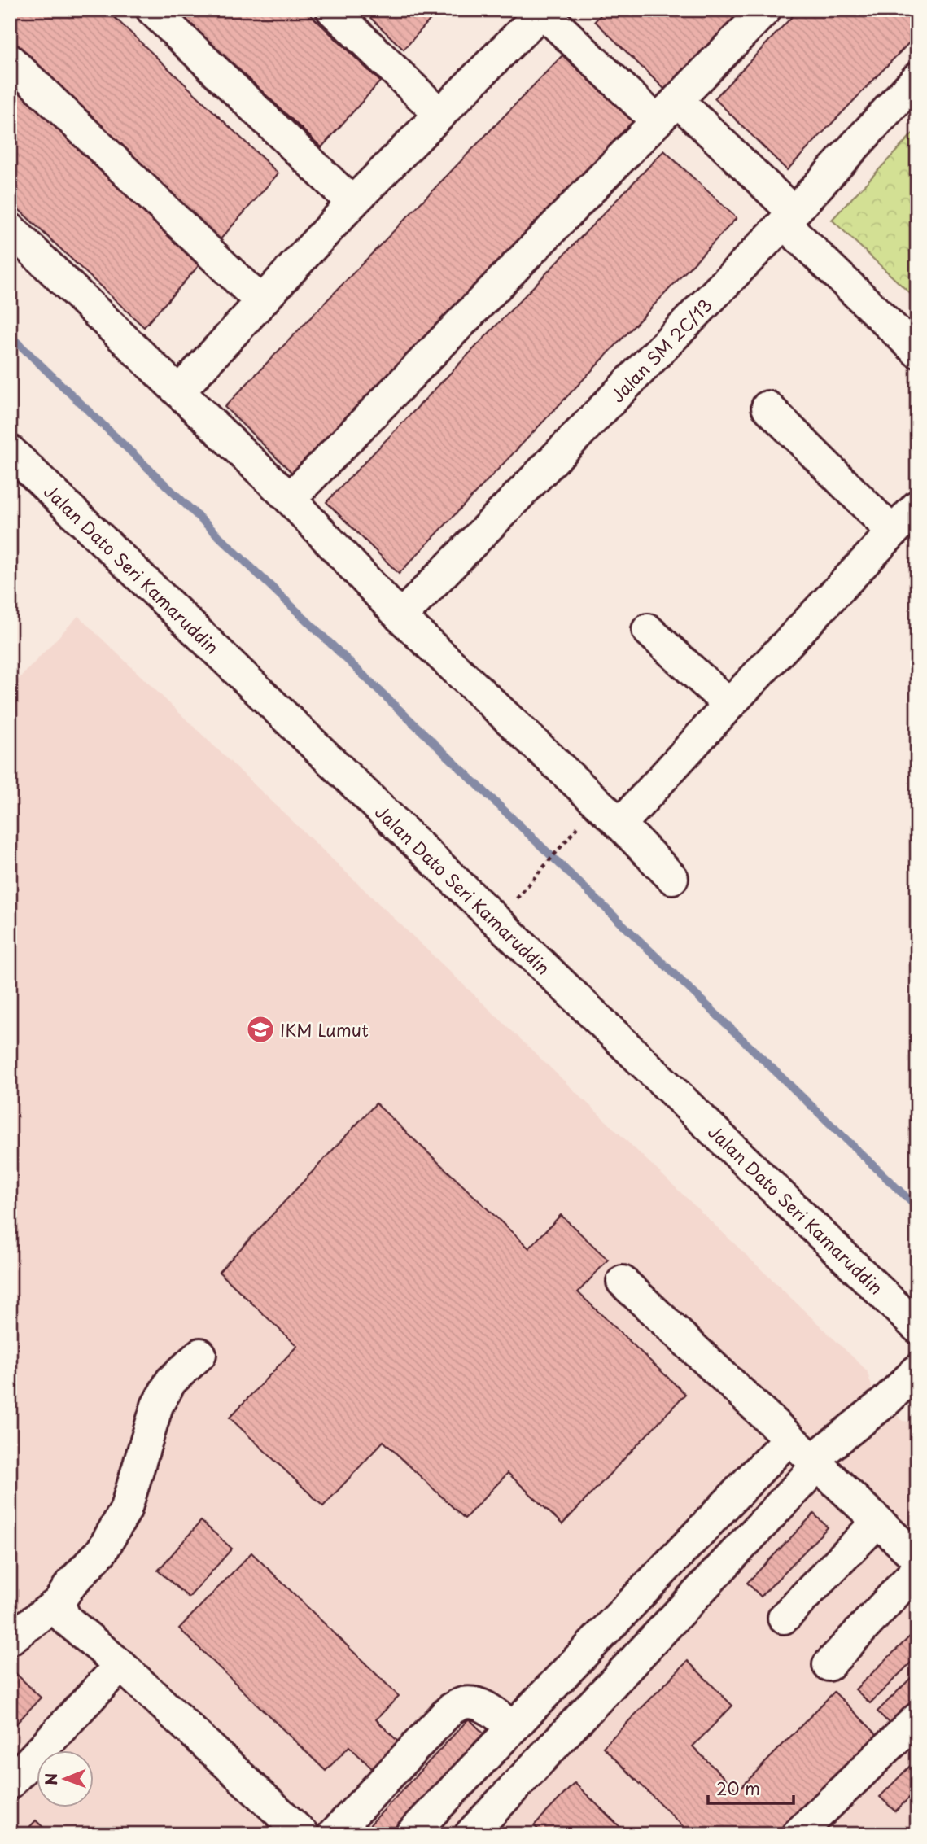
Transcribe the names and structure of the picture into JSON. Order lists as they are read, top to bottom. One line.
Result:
{"streets":{"street":["Jalan SM 2C/13","Jalan Dato Seri Kamaruddin"]},"places":{"school or university":["IKM Lumut"]},"scale_bar":"20 m","north":"left"}
